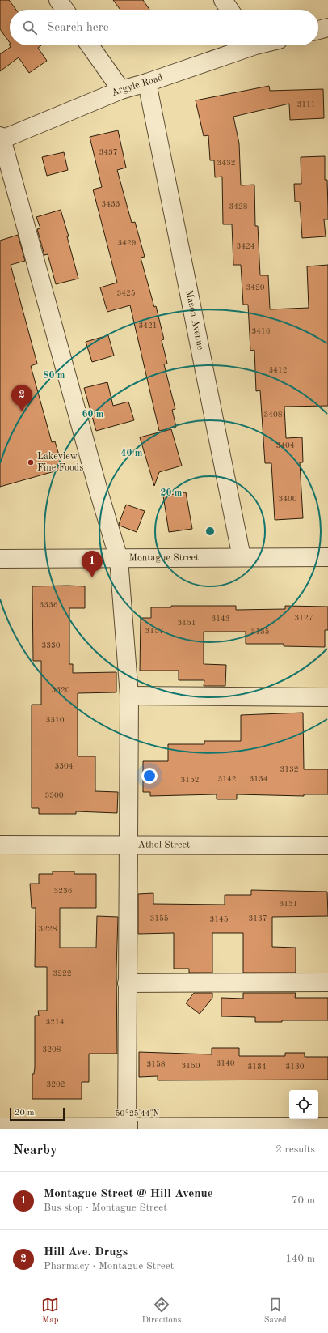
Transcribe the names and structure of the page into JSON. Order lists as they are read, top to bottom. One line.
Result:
{"streets":{"street":["Argyle Road","Mason Avenue","Montague Street","Athol Street"]},"crossings":[["Argyle Road","Mason Avenue"],["Mason Avenue","Montague Street"]],"places":["Lakeview Fine Foods"],"house_numbers":["3111","3437","3432","3433","3428","3429","3424","3420","3425","3421","3416","3412","3408","3404","3400","3336","3127","3143","3151","3157","3135","3330","3320","3310","3304","3132","3142","3134","3152","3300","3236","3131","3155","3137","3145","3228","3222","3214","3208","3140","3158","3150","3134","3130","3202"],"scale_bar":"20 m","page":{"search":"Search here","pins":["2","1"],"scale":"20 m","heading":["Nearby","2 results"],"list":[{"mark":"1","name":"Montague Street @ Hill Avenue","note":"Bus stop · Montague Street","value":"70 m"},{"mark":"2","name":"Hill Ave. Drugs","note":"Pharmacy · Montague Street","value":"140 m"}],"nav":["Map","Directions","Saved"]},"coordinates":["50°25'44\"N"],"rings":["80 m","60 m","40 m","20 m"]}
